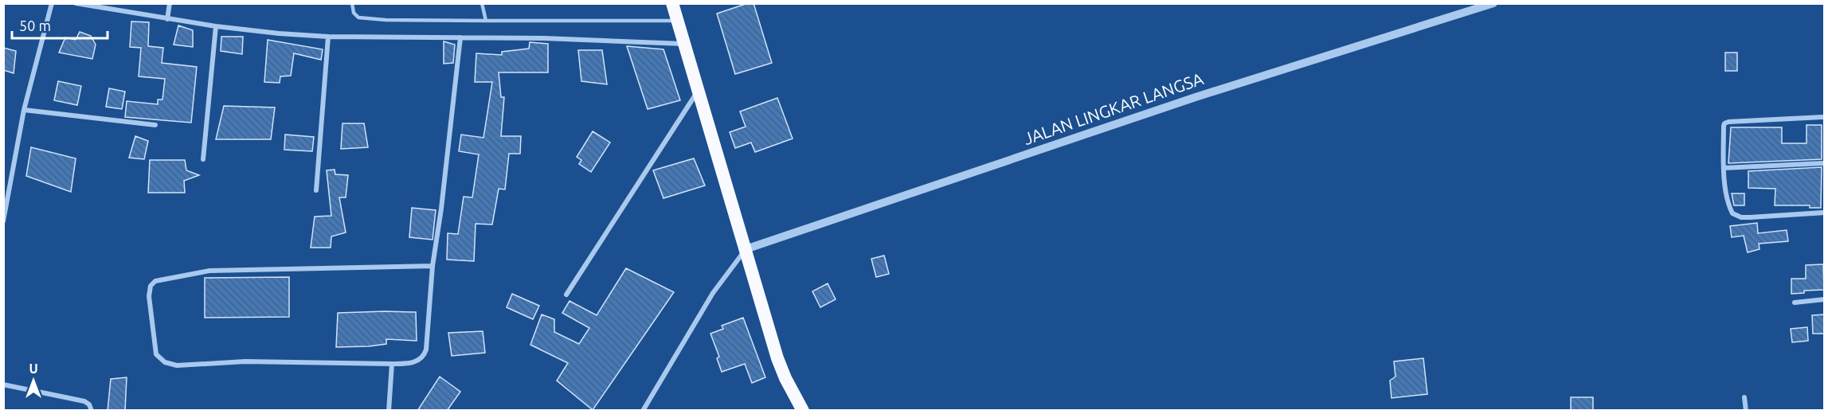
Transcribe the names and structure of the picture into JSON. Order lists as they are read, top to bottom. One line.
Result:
{"streets":{"street":["JALAN LINGKAR LANGSA"]},"scale_bar":"50 m","north":"top"}
